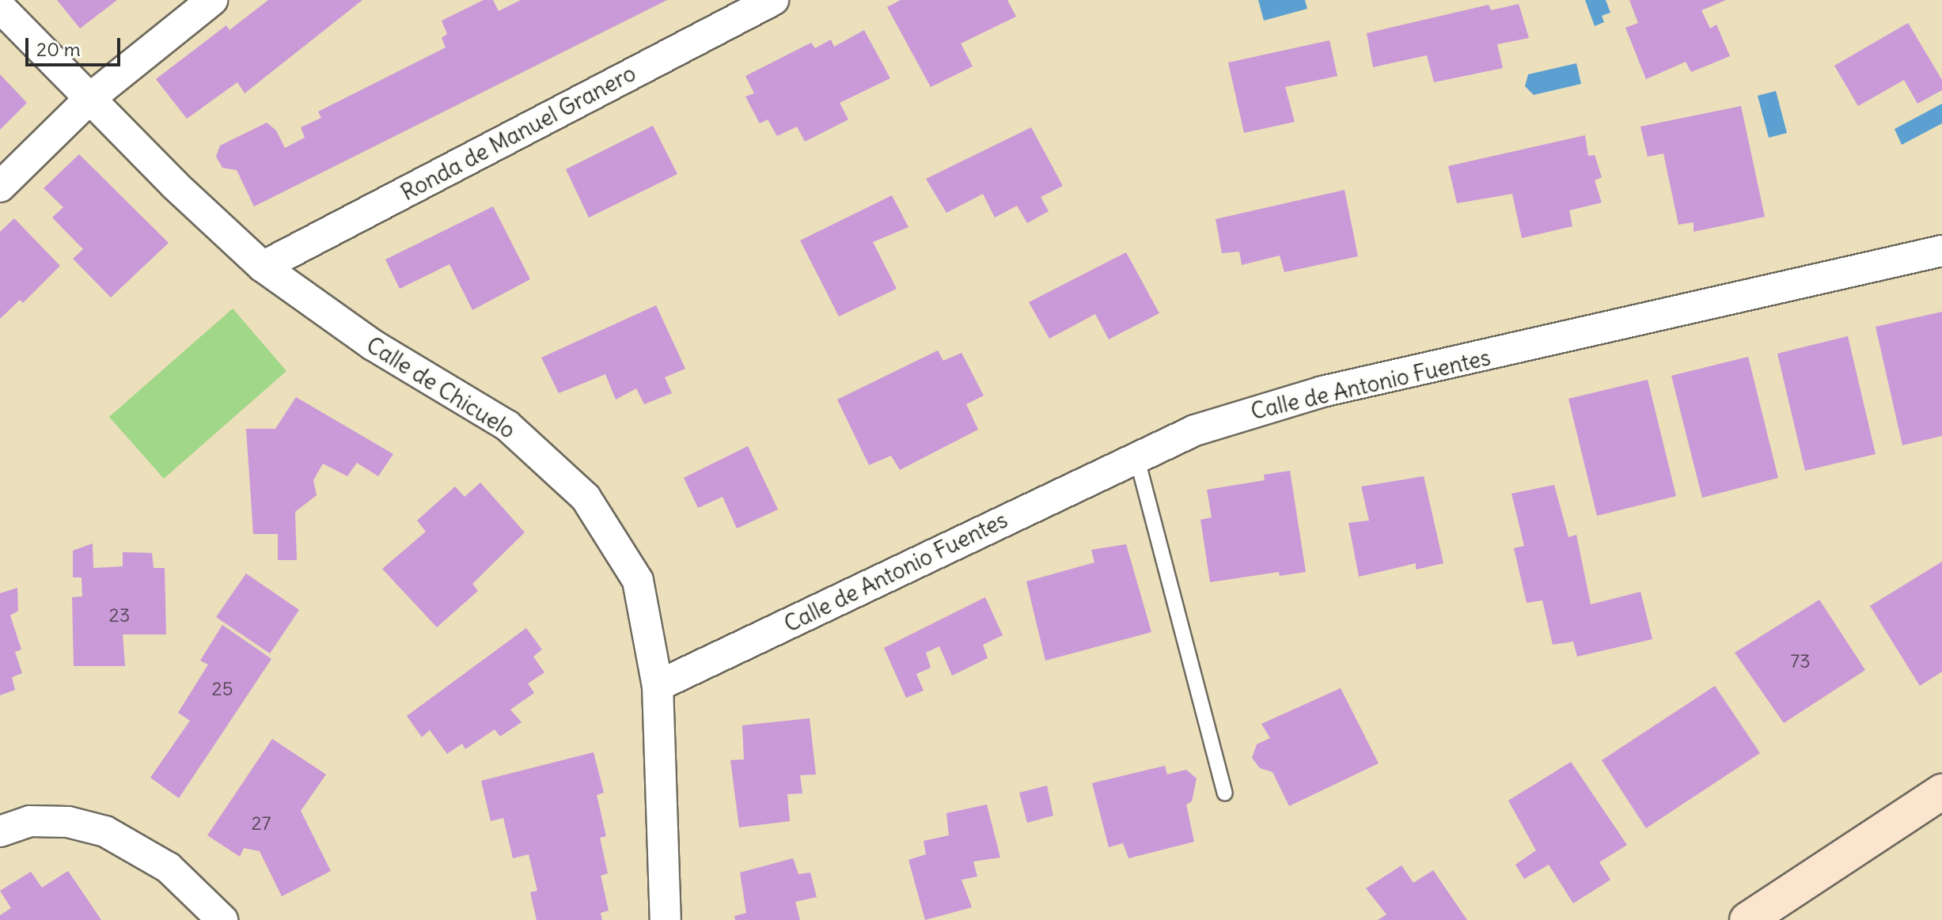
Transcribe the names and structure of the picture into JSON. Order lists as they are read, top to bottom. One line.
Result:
{"streets":{"street":["Ronda de Manuel Granero","Calle de Antonio Fuentes","Calle de Chicuelo"]},"crossings":[["Ronda de Manuel Granero","Calle de Chicuelo"],["Calle de Antonio Fuentes","Calle de Chicuelo"]],"house_numbers":["23","73","25","27"],"scale_bar":"20 m"}
